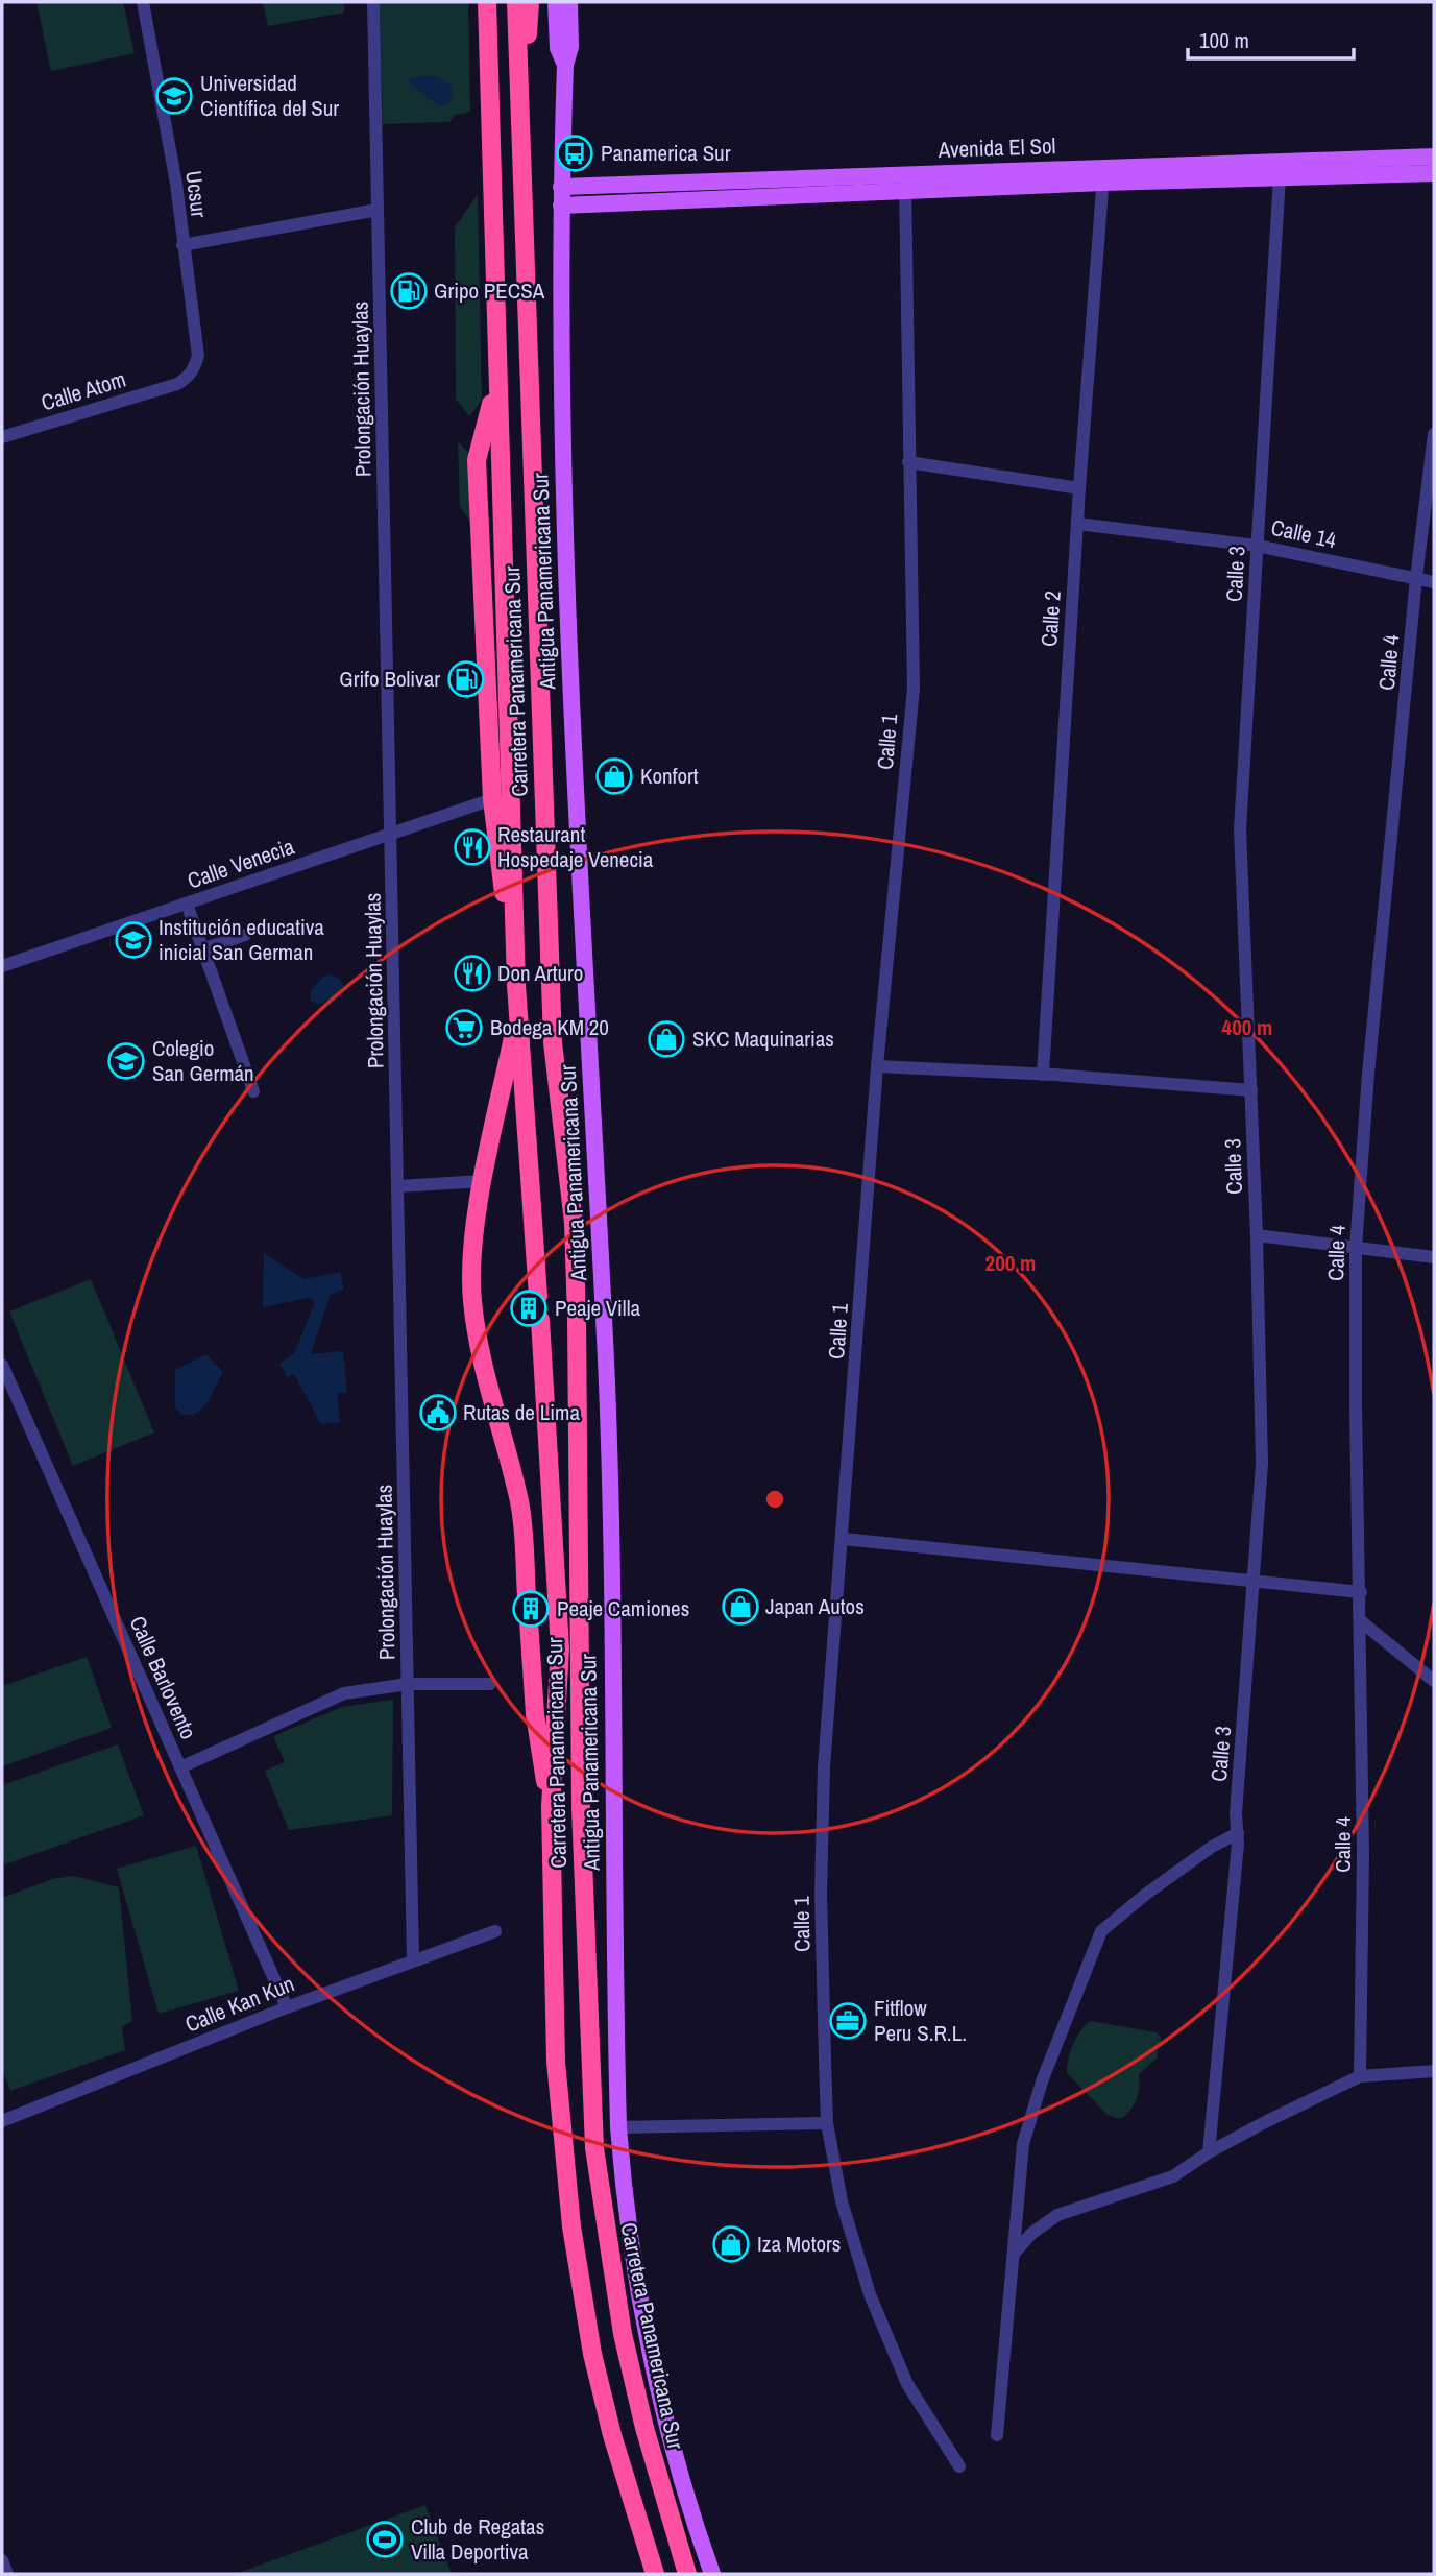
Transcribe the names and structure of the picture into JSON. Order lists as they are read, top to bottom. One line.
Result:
{"streets":{"highway":["Carretera Panamericana Sur"],"main road":["Avenida El Sol","Antigua Panamericana Sur"],"street":["Ucsur","Prolongación Huaylas","Calle Atom","Calle 14","Calle 3","Calle 2","Calle 4","Calle 1","Calle Venecia","Calle Barlovento","Calle Kan Kun"]},"crossings":[["Avenida El Sol","Calle 3"],["Avenida El Sol","Antigua Panamericana Sur"],["Avenida El Sol","Calle 2"],["Avenida El Sol","Calle 1"],["Ucsur","Calle Atom"],["Prolongación Huaylas","Calle Venecia"],["Prolongación Huaylas","Calle Kan Kun"],["Calle 14","Calle 3"],["Calle 14","Calle 2"],["Calle 14","Calle 4"],["Calle Barlovento","Calle Kan Kun"]],"places":{"school or university":["Universidad Científica del Sur","Institución educativa inicial San German","Colegio San Germán"],"bus stop":["Panamerica Sur"],"fuel station":["Gripo PECSA","Grifo Bolivar"],"shop":["Konfort","SKC Maquinarias","Japan Autos","Iza Motors"],"restaurant":["Restaurant Hospedaje Venecia","Don Arturo"],"supermarket":["Bodega KM 20"],"building":["Peaje Villa","Peaje Camiones"],"public building":["Rutas de Lima"],"office":["Fitflow Peru S.R.L."],"sports":["Club de Regatas Villa Deportiva"]},"scale_bar":"100 m","rings":["400 m","200 m"]}
